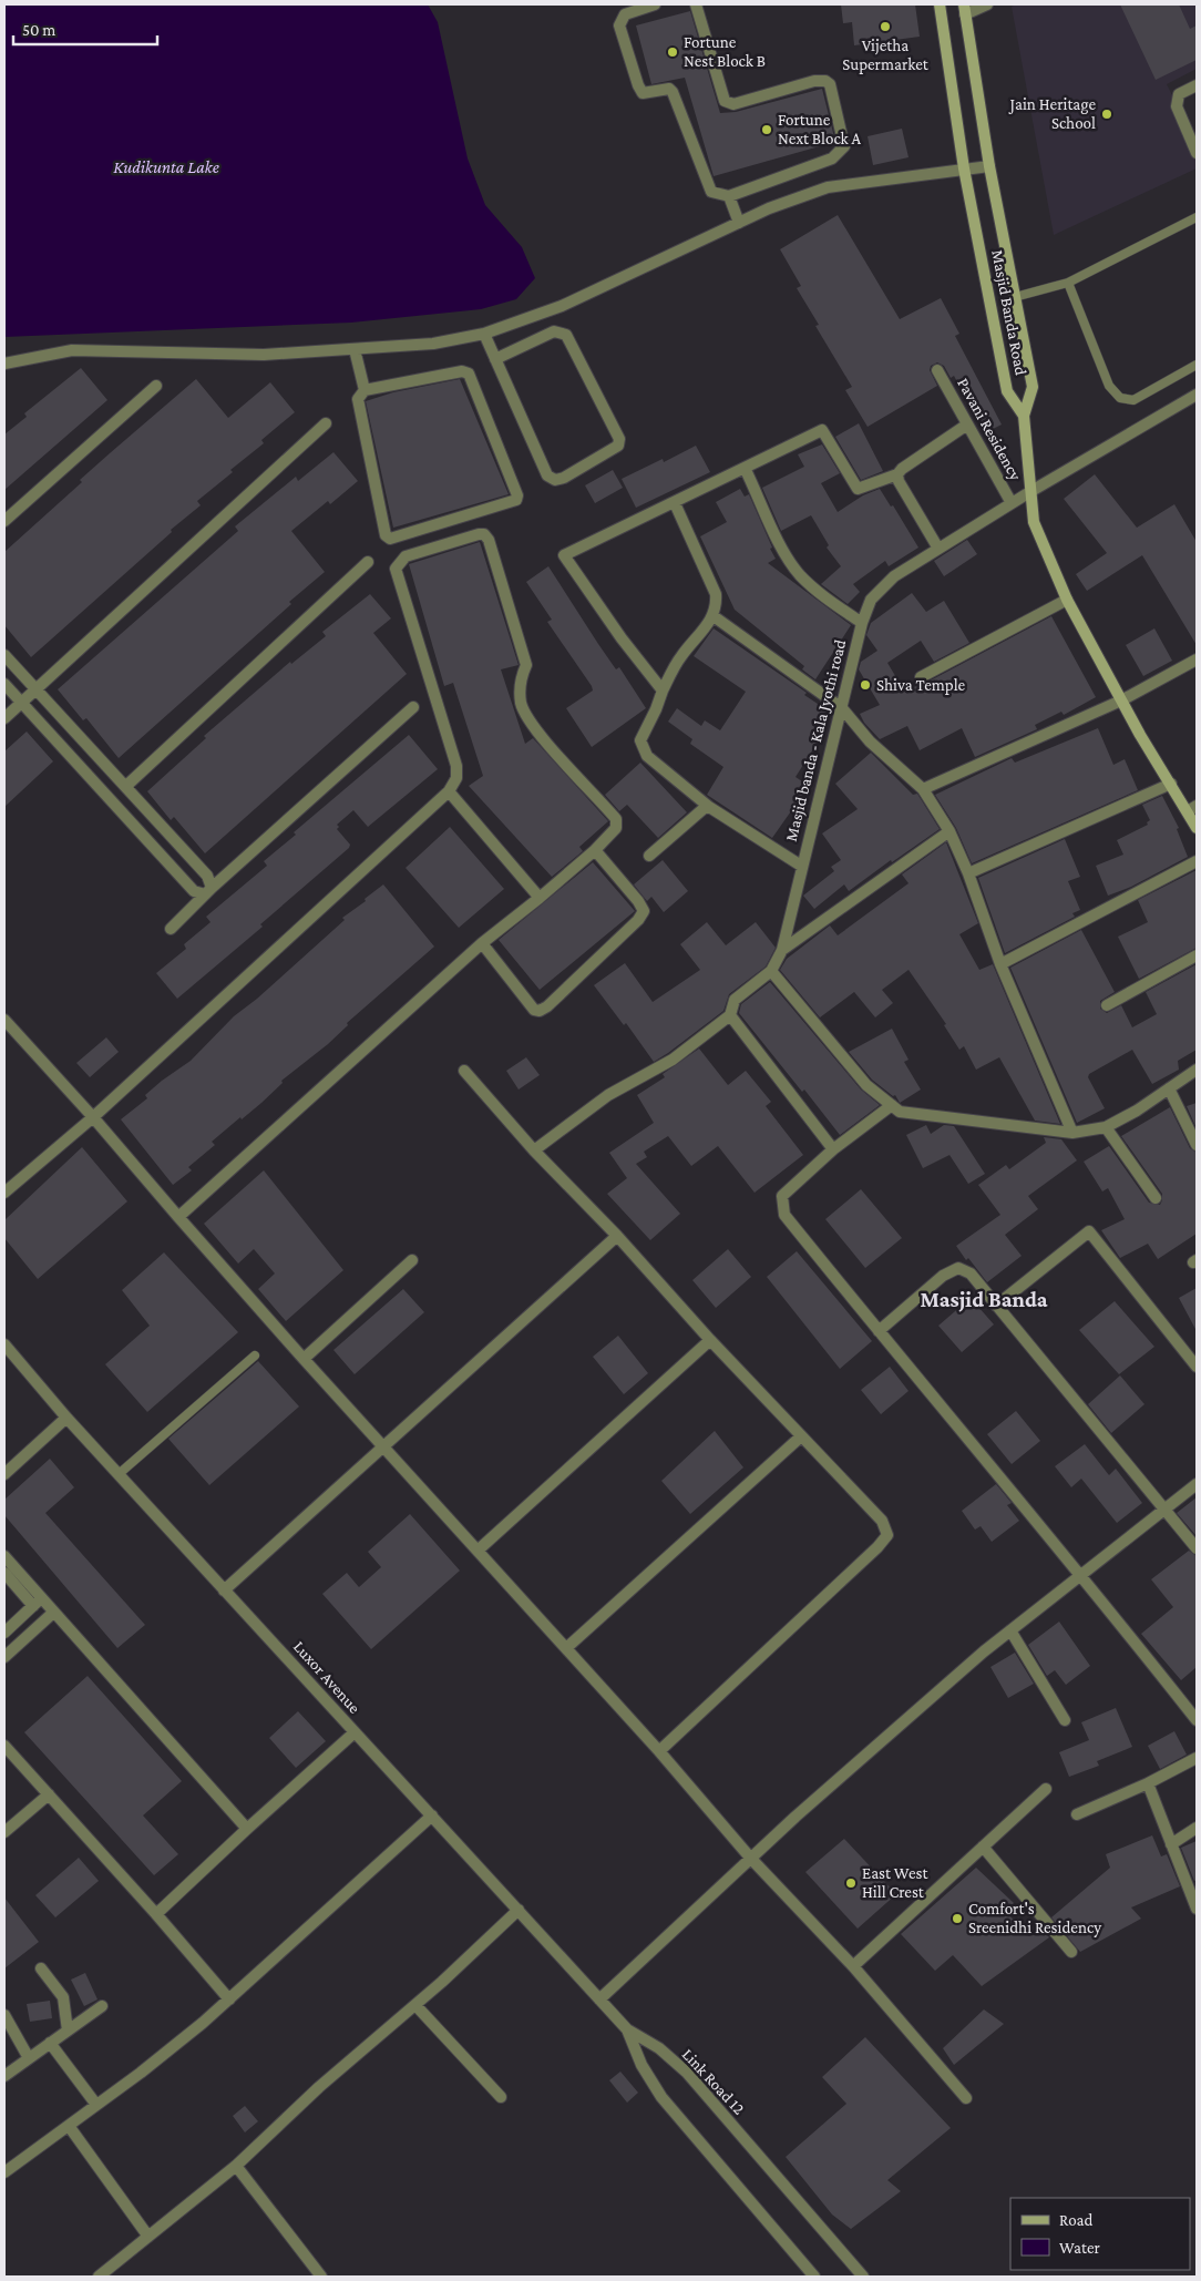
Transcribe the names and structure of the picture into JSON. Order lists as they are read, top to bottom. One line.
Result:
{"streets":{"main road":["Masjid Banda Road"],"street":["Pavani Residency","Masjid banda - Kala Jyothi road","Luxor Avenue","Link Road 12"]},"crossings":[["Pavani Residency","Masjid banda - Kala Jyothi road"],["Luxor Avenue","Link Road 12"]],"districts":["Masjid Banda"],"water":["Kudikunta Lake"],"places":["Vijetha Supermarket","Fortune Nest Block B","Jain Heritage School","Fortune Next Block A","Shiva Temple","East West Hill Crest","Comfort's Sreenidhi Residency"],"legend":["Road","Water"],"scale_bar":"50 m"}
